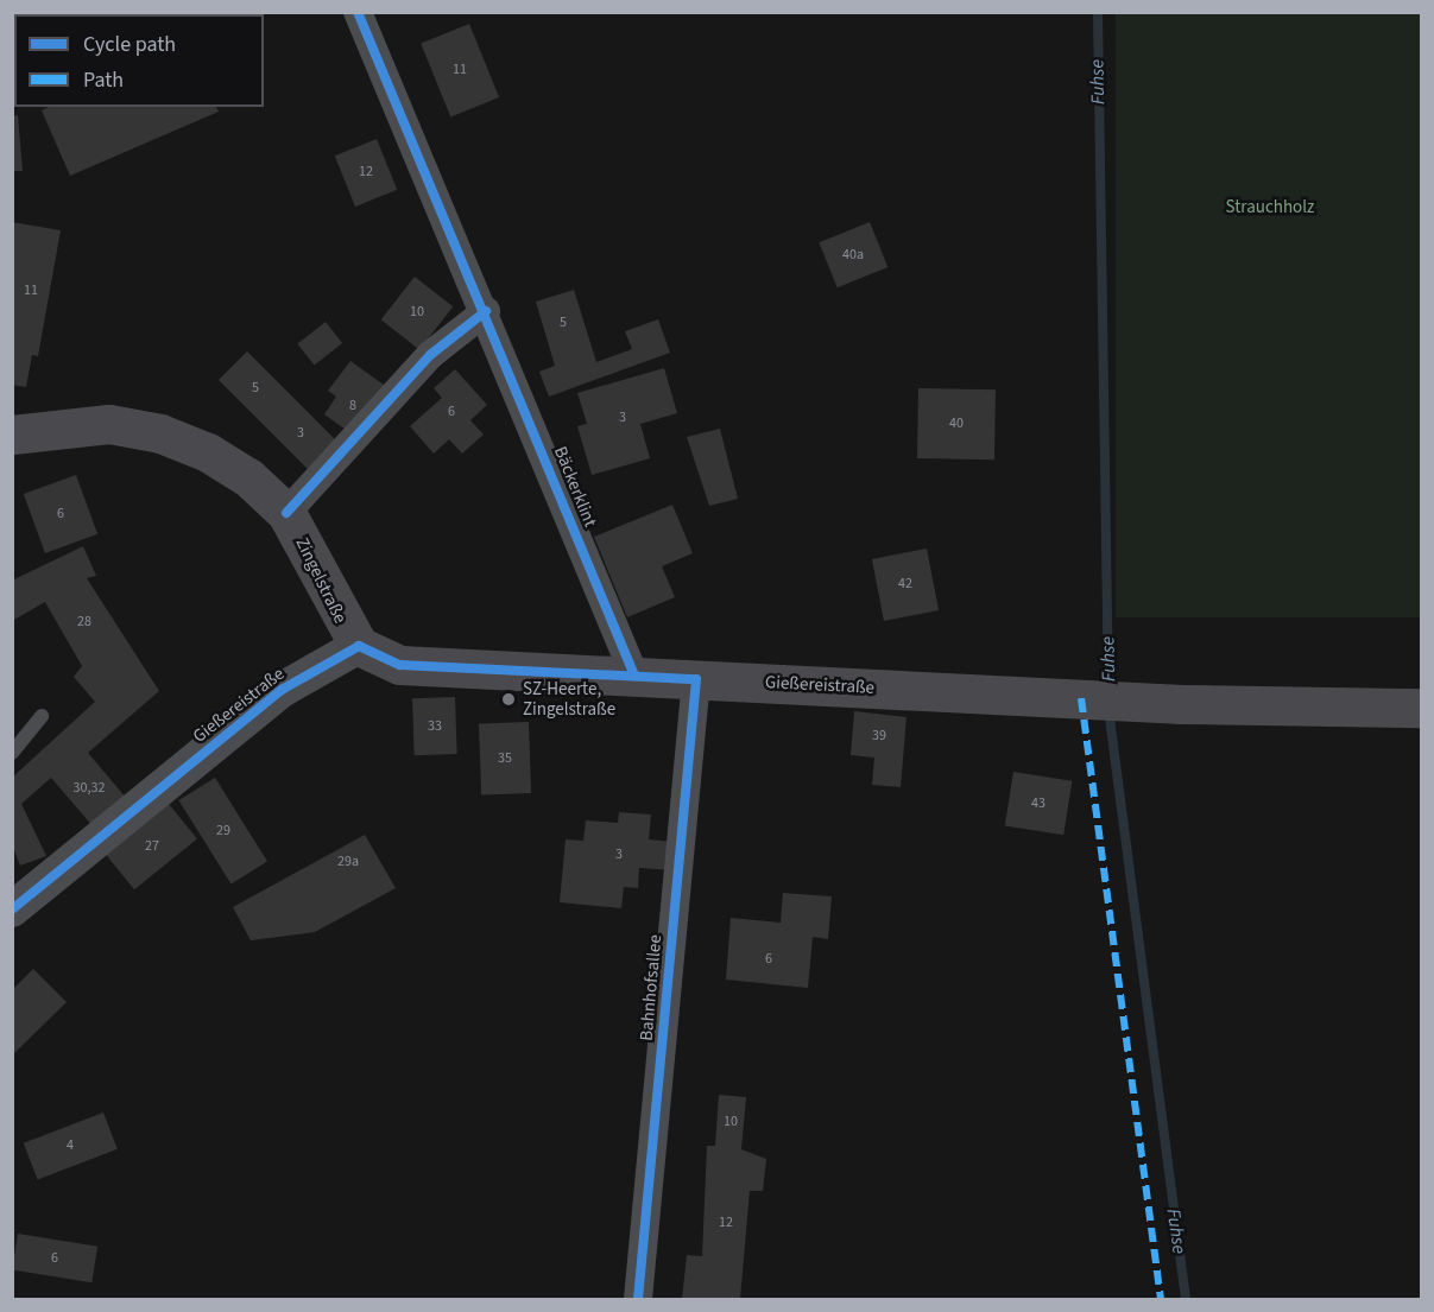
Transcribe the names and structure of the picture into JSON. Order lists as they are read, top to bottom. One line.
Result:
{"streets":{"main road":["Zingelstraße","Gießereistraße"],"street":["Bäckerklint","Bahnhofsallee"]},"crossings":[["Bäckerklint","Gießereistraße"],["Zingelstraße","Gießereistraße"],["Gießereistraße","Bahnhofsallee"]],"water":["Fuhse"],"parks":["Strauchholz"],"places":["SZ-Heerte, Zingelstraße"],"house_numbers":["11","12","40a","11","10","5","5","8","6","3","40","3","6","42","28","33","39","35","30,32","43","29","27","3","29a","6","10","4","12","6"],"legend":["Cycle path","Path"]}
